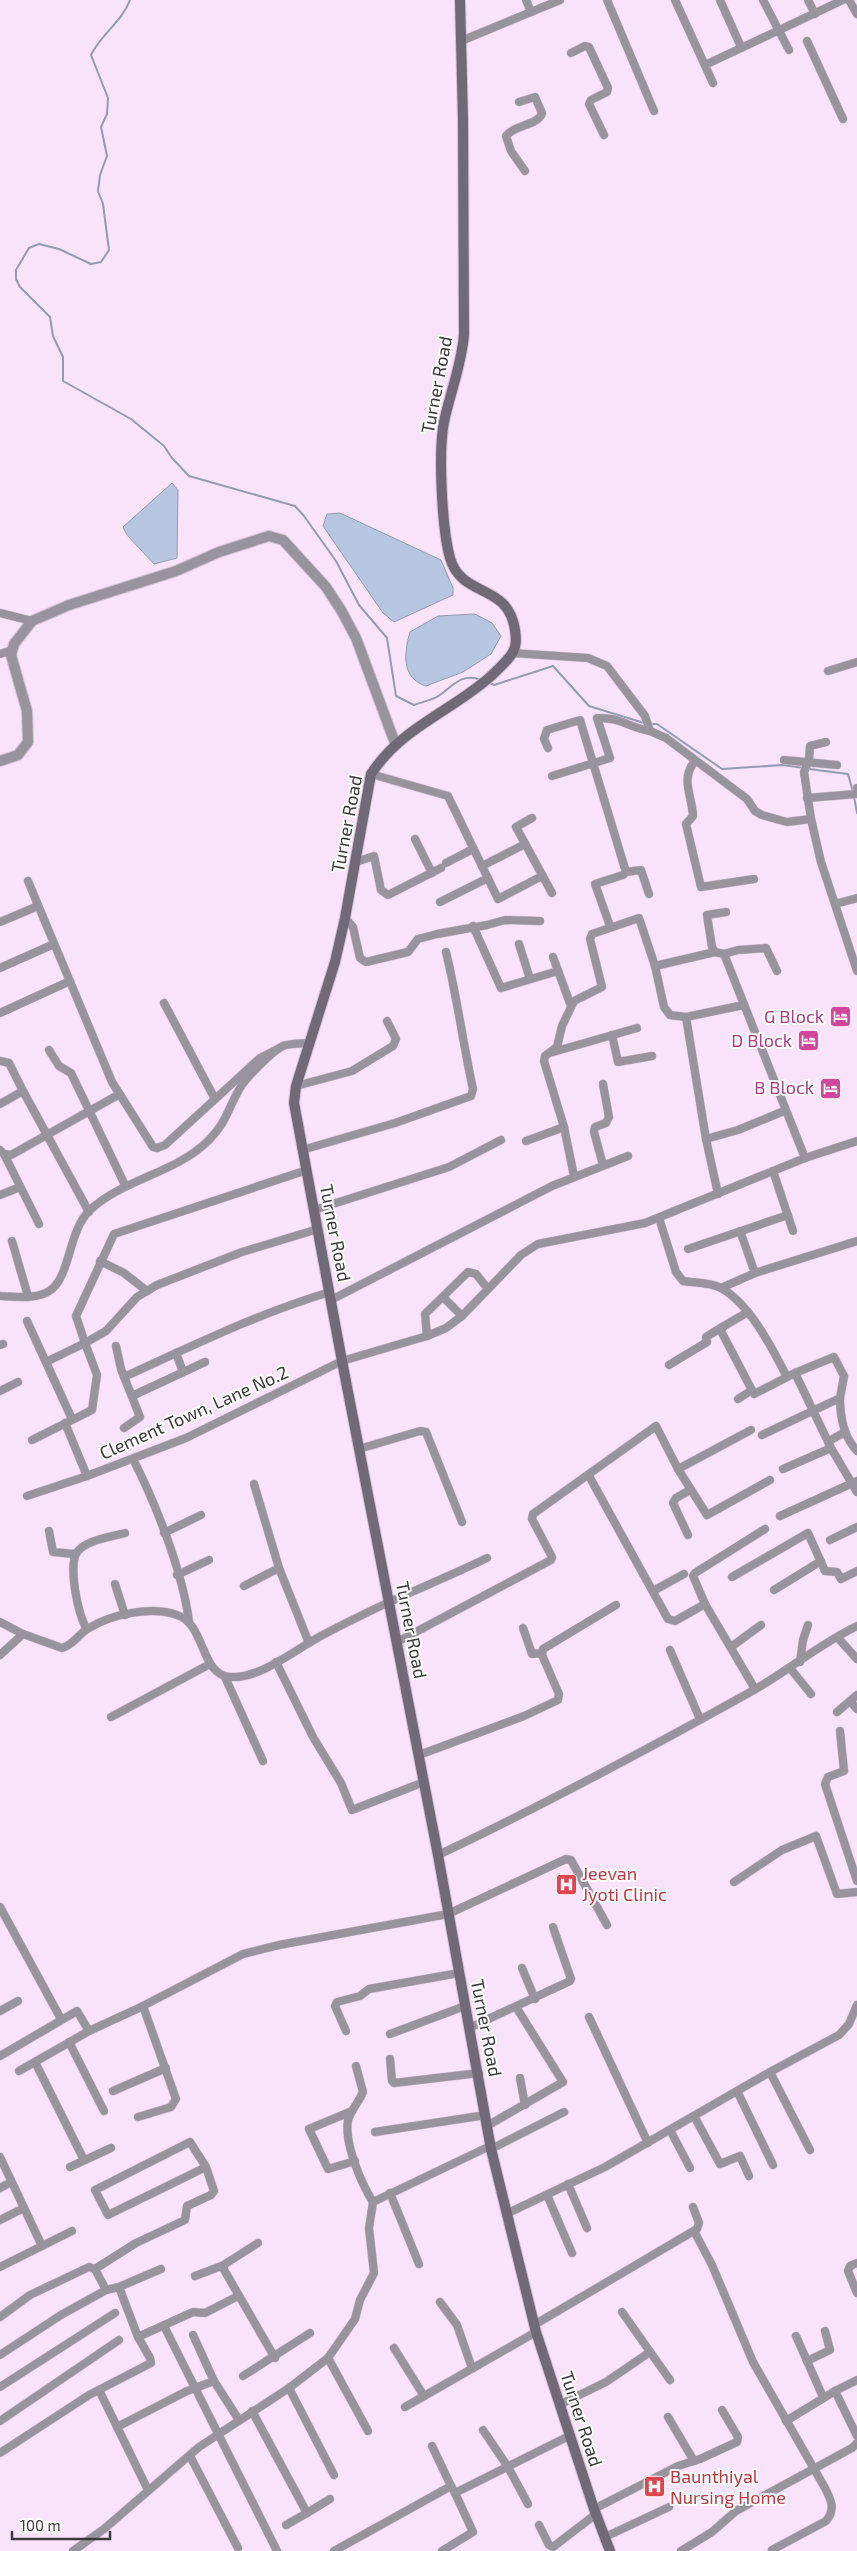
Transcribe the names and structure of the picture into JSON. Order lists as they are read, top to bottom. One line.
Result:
{"streets":{"main road":["Turner Road"],"street":["Clement Town, Lane No.2"]},"crossings":[["Turner Road","Clement Town, Lane No.2"]],"places":{"hotel":["G Block","D Block","B Block"],"hospital":["Jeevan Jyoti Clinic","Baunthiyal Nursing Home"]},"scale_bar":"100 m"}
